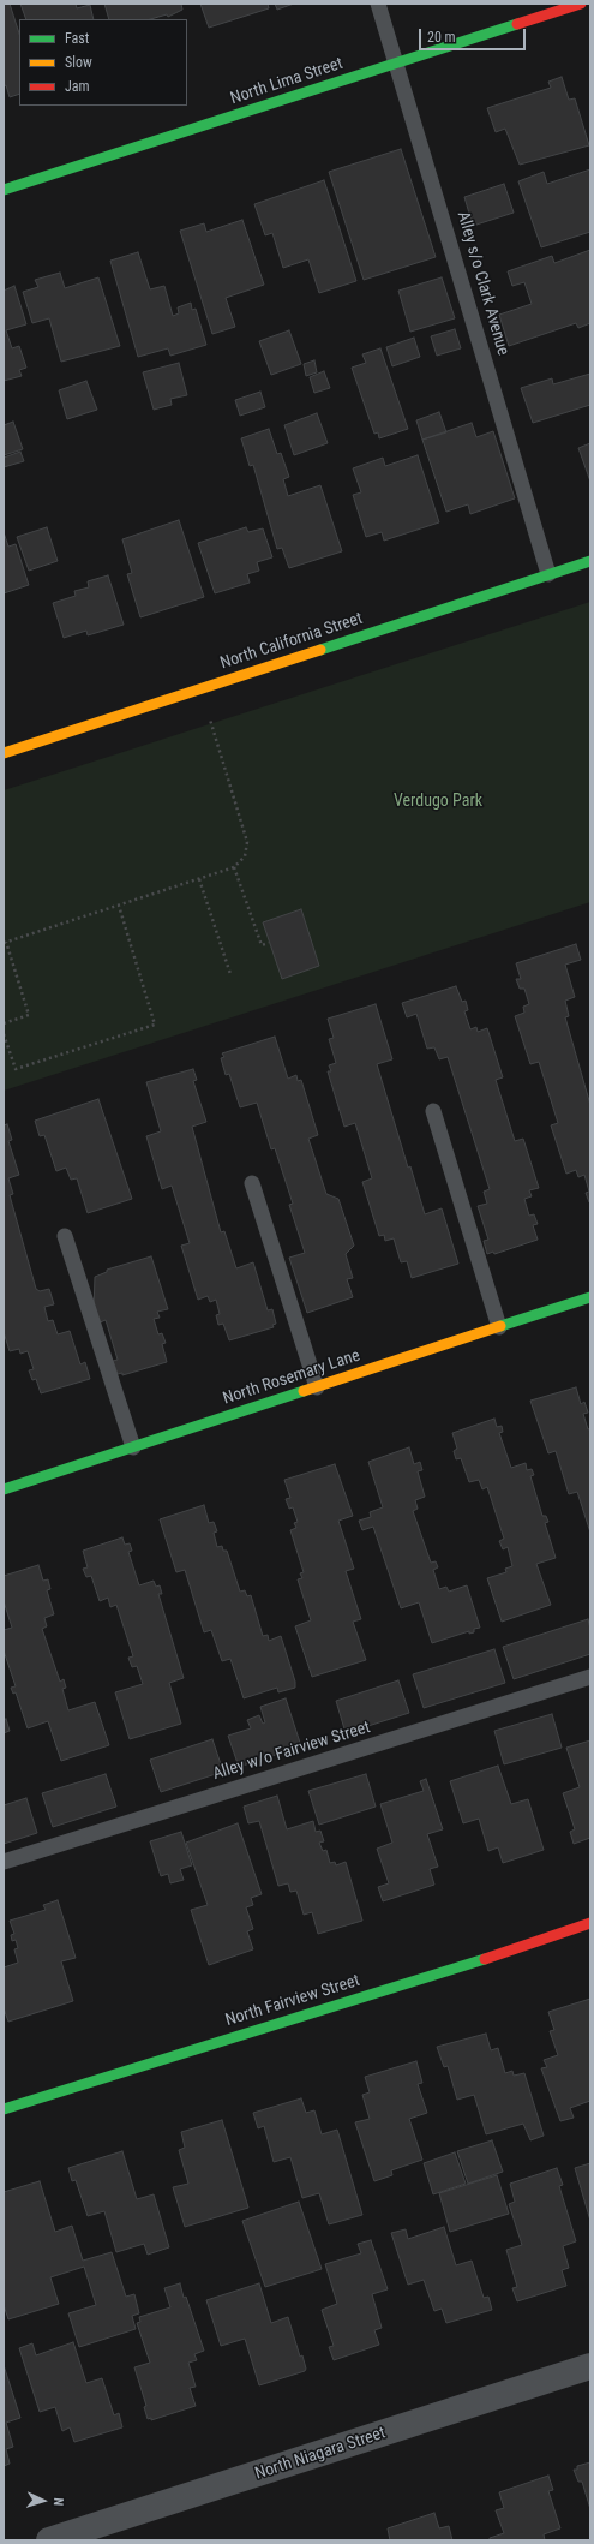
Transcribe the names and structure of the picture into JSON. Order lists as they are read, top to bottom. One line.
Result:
{"streets":{"street":["North Lima Street","North California Street","North Rosemary Lane","North Fairview Street","North Niagara Street"],"lane":["Alley s/o Clark Avenue","Alley w/o Fairview Street"]},"crossings":[["North Lima Street","Alley s/o Clark Avenue"],["Alley s/o Clark Avenue","North California Street"]],"parks":["Verdugo Park"],"legend":["Fast","Slow","Jam"],"scale_bar":"20 m","north":"right"}
